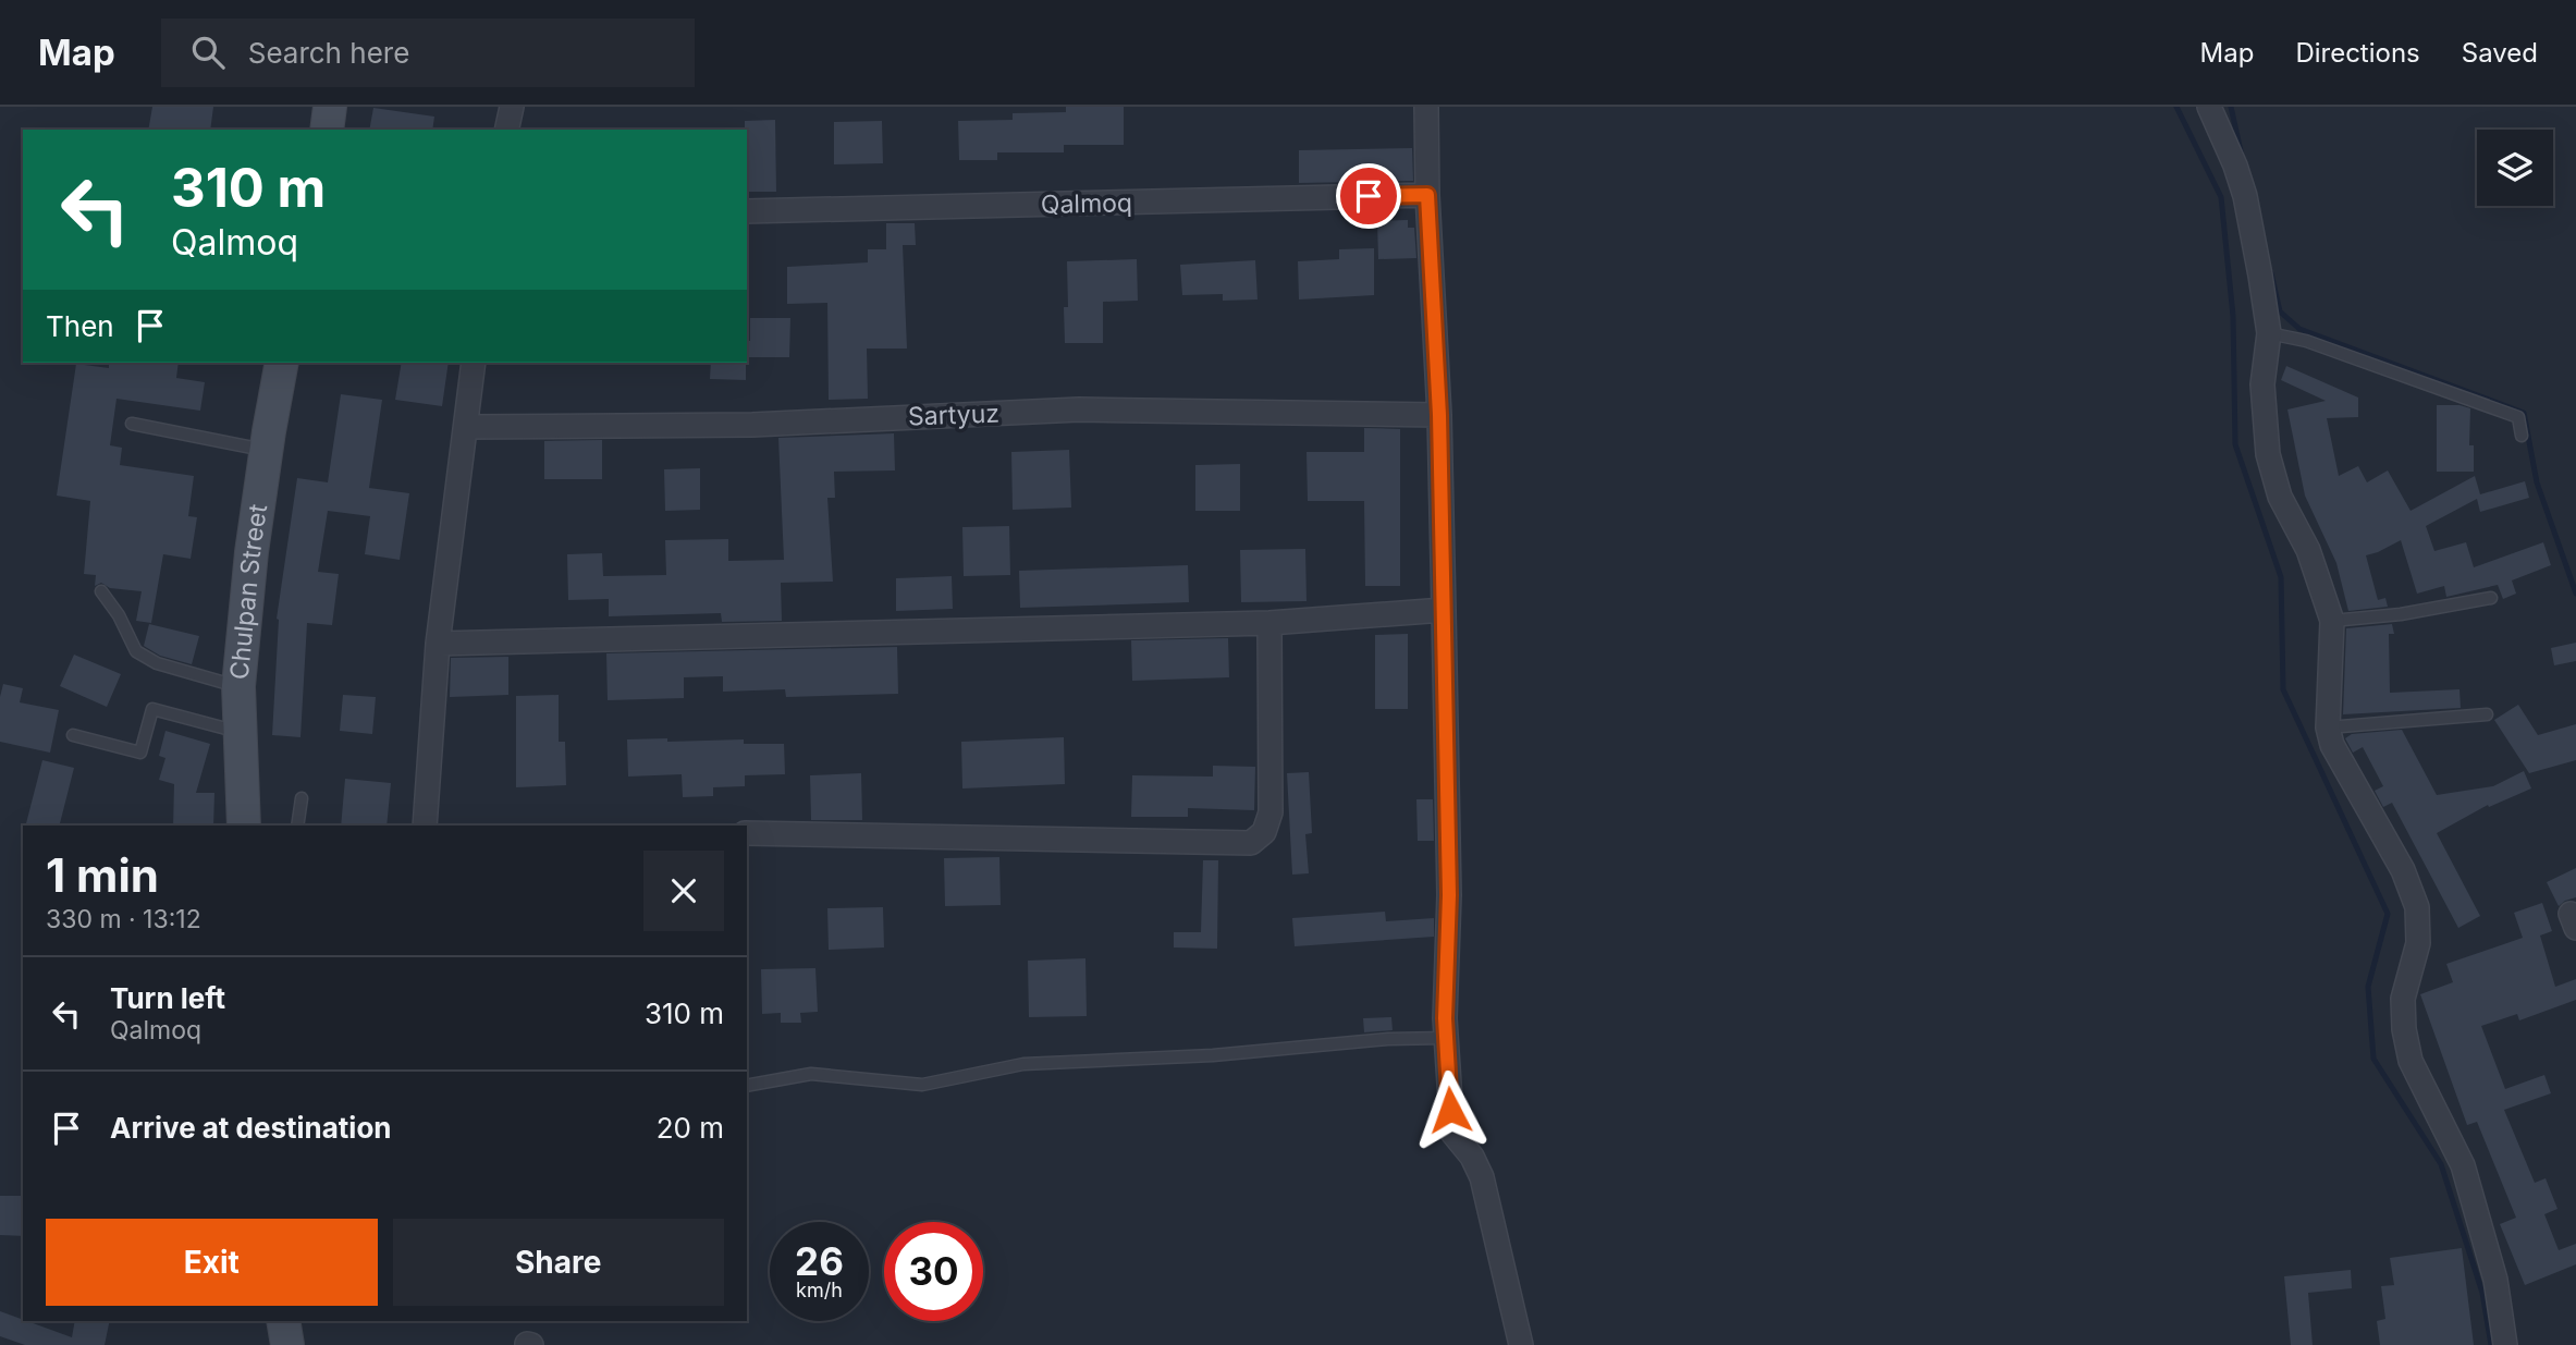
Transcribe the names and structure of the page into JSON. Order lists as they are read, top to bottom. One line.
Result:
{"streets":{"main road":["Chulpan Street"],"street":["Qalmoq","Sartyuz"]},"page":{"header":"Map","search":"Search here","nav":["Map","Directions","Saved"],"turn":["310 m","Qalmoq"],"then":"Then","heading":["1 min","330 m · 13:12"],"list":[{"name":"Turn left","note":"Qalmoq","value":"310 m"},{"name":"Arrive at destination","value":"20 m"}],"buttons":["Exit","Share"],"speed":"26 km/h","limit":"30"}}
